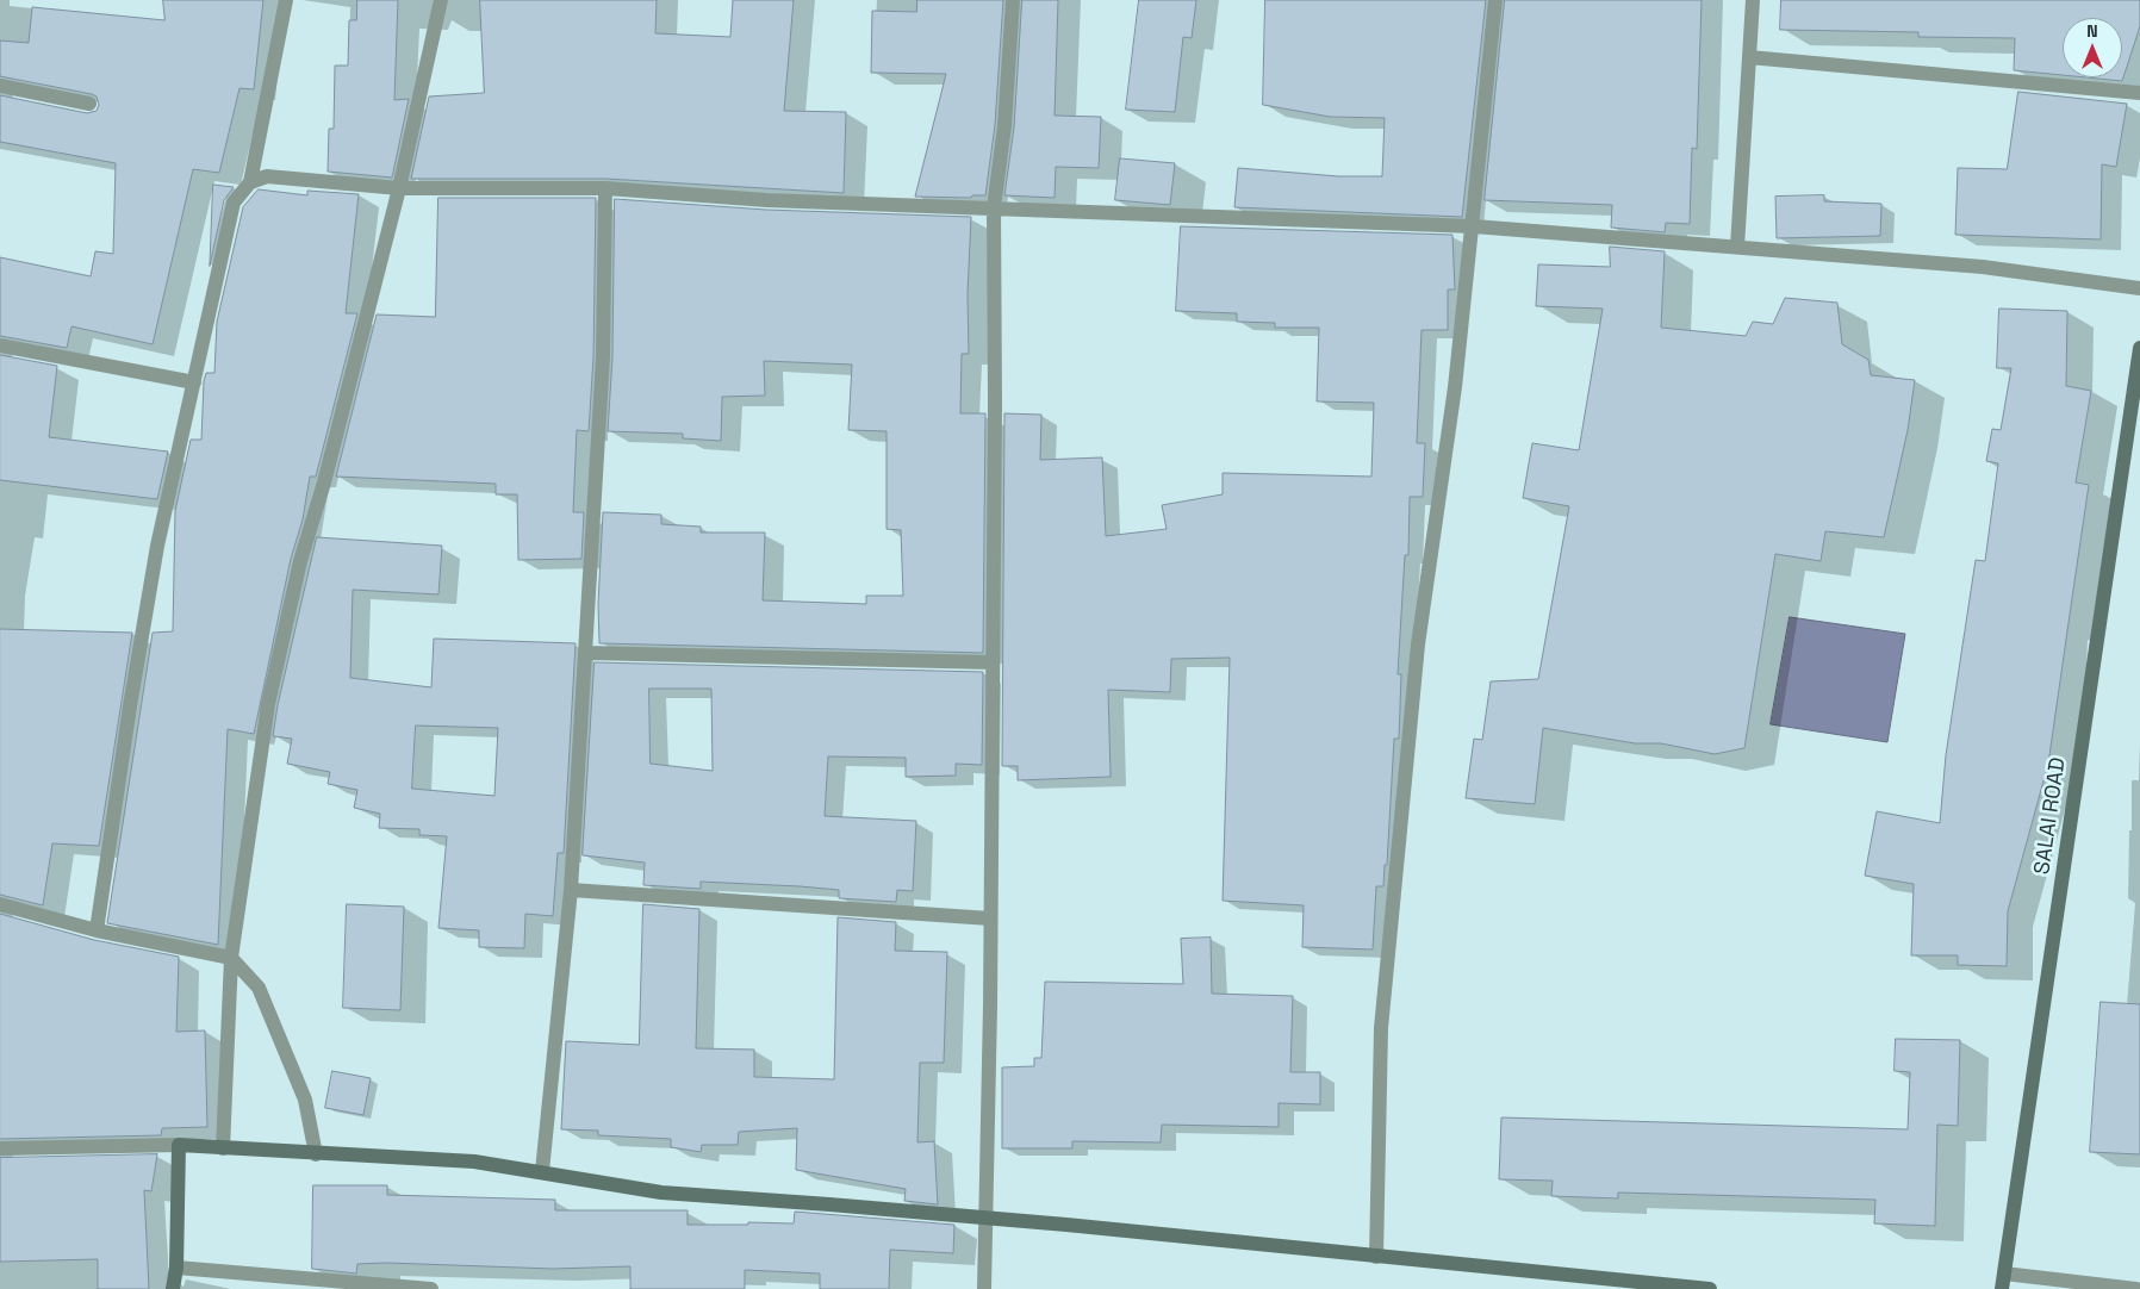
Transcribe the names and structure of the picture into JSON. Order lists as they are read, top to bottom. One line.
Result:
{"streets":{"street":["SALAI ROAD"]},"north":"top"}
